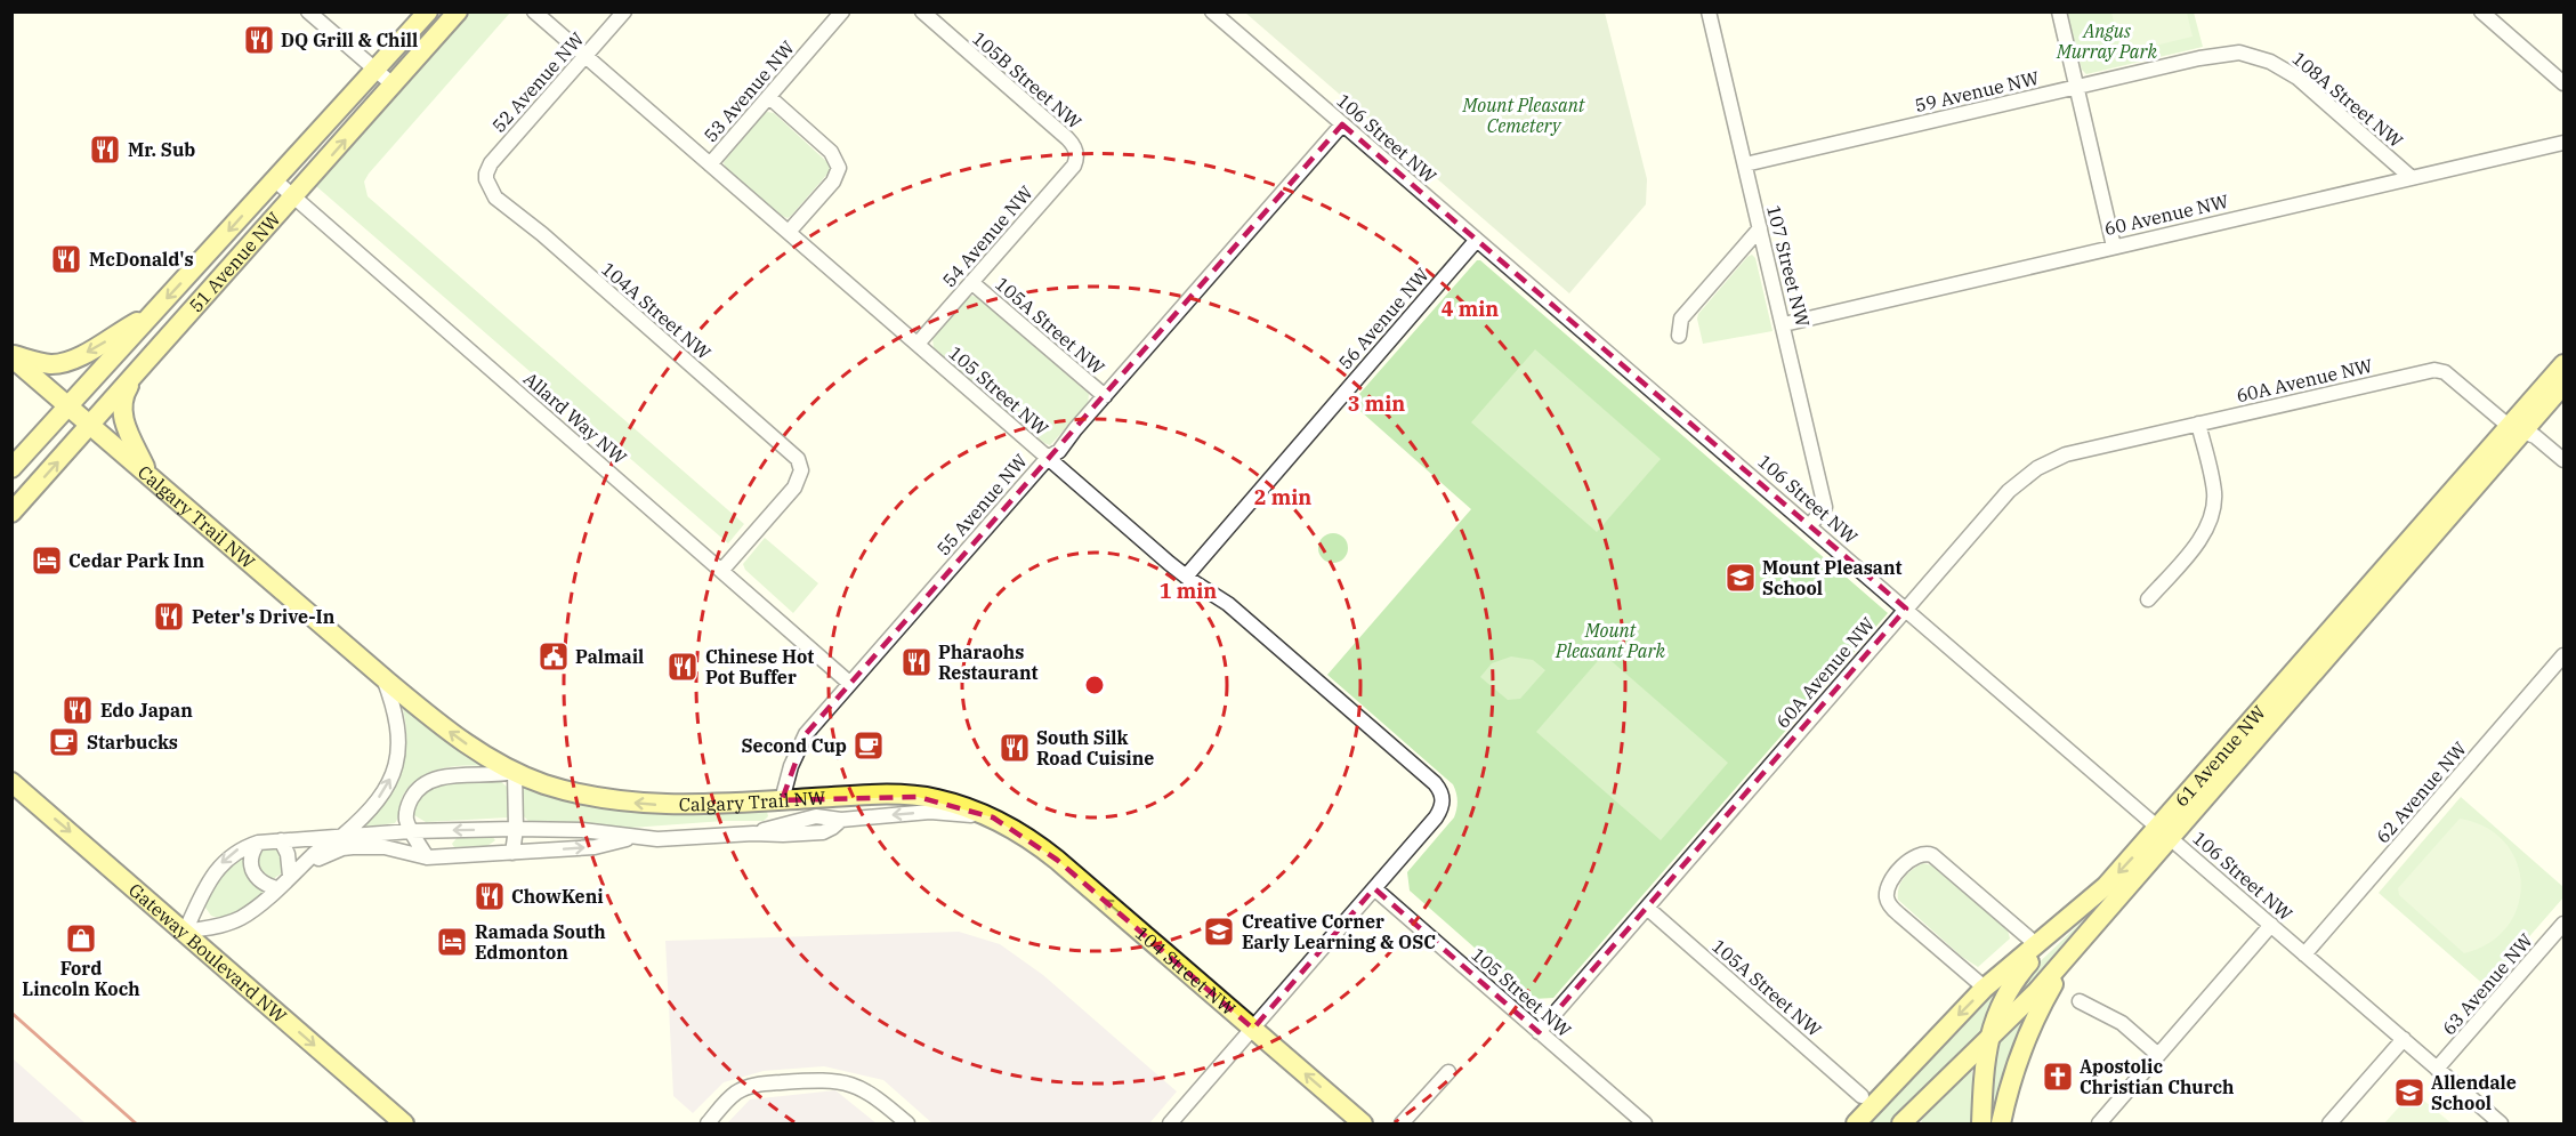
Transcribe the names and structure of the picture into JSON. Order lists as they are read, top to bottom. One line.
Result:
{"streets":{"main road":["51 Avenue NW","Calgary Trail NW","61 Avenue NW","Gateway Boulevard NW","104 Street NW"],"street":["105B Street NW","52 Avenue NW","53 Avenue NW","59 Avenue NW","108A Street NW","106 Street NW","60 Avenue NW","54 Avenue NW","107 Street NW","104A Street NW","56 Avenue NW","105A Street NW","60A Avenue NW","105 Street NW","Allard Way NW","55 Avenue NW","62 Avenue NW","63 Avenue NW"]},"crossings":[["105B Street NW","54 Avenue NW"],["52 Avenue NW","104A Street NW"],["52 Avenue NW","105 Street NW"],["53 Avenue NW","105 Street NW"],["59 Avenue NW","108A Street NW"],["59 Avenue NW","107 Street NW"],["108A Street NW","60 Avenue NW"],["106 Street NW","107 Street NW"],["106 Street NW","56 Avenue NW"],["106 Street NW","60A Avenue NW"],["106 Street NW","55 Avenue NW"],["106 Street NW","61 Avenue NW"],["106 Street NW","62 Avenue NW"],["106 Street NW","63 Avenue NW"],["60 Avenue NW","107 Street NW"],["54 Avenue NW","105A Street NW"],["54 Avenue NW","105 Street NW"],["51 Avenue NW","Allard Way NW"],["51 Avenue NW","Calgary Trail NW"],["104A Street NW","Allard Way NW"],["56 Avenue NW","105 Street NW"],["105A Street NW","60A Avenue NW"],["105A Street NW","55 Avenue NW"],["60A Avenue NW","105 Street NW"],["60A Avenue NW","61 Avenue NW"],["105 Street NW","55 Avenue NW"],["Allard Way NW","55 Avenue NW"],["55 Avenue NW","Calgary Trail NW"],["Calgary Trail NW","Gateway Boulevard NW"],["Calgary Trail NW","104 Street NW"]],"one_way":["Gateway Boulevard NW","104 Street NW"],"parks":["Angus Murray Park","Mount Pleasant Cemetery","Mount Pleasant Park"],"places":{"restaurant":["DQ Grill & Chill","Mr. Sub","McDonald's","Peter's Drive-In","Pharaohs Restaurant","Chinese Hot Pot Buffer","Edo Japan","South Silk Road Cuisine","ChowKeni"],"hotel":["Cedar Park Inn","Ramada South Edmonton"],"school or university":["Mount Pleasant School","Creative Corner Early Learning & OSC","Allendale School"],"public building":["Palmail"],"cafe":["Starbucks","Second Cup"],"shop":["Ford Lincoln Koch"],"church":["Apostolic Christian Church"]},"rings":["4 min","3 min","2 min","1 min"]}
